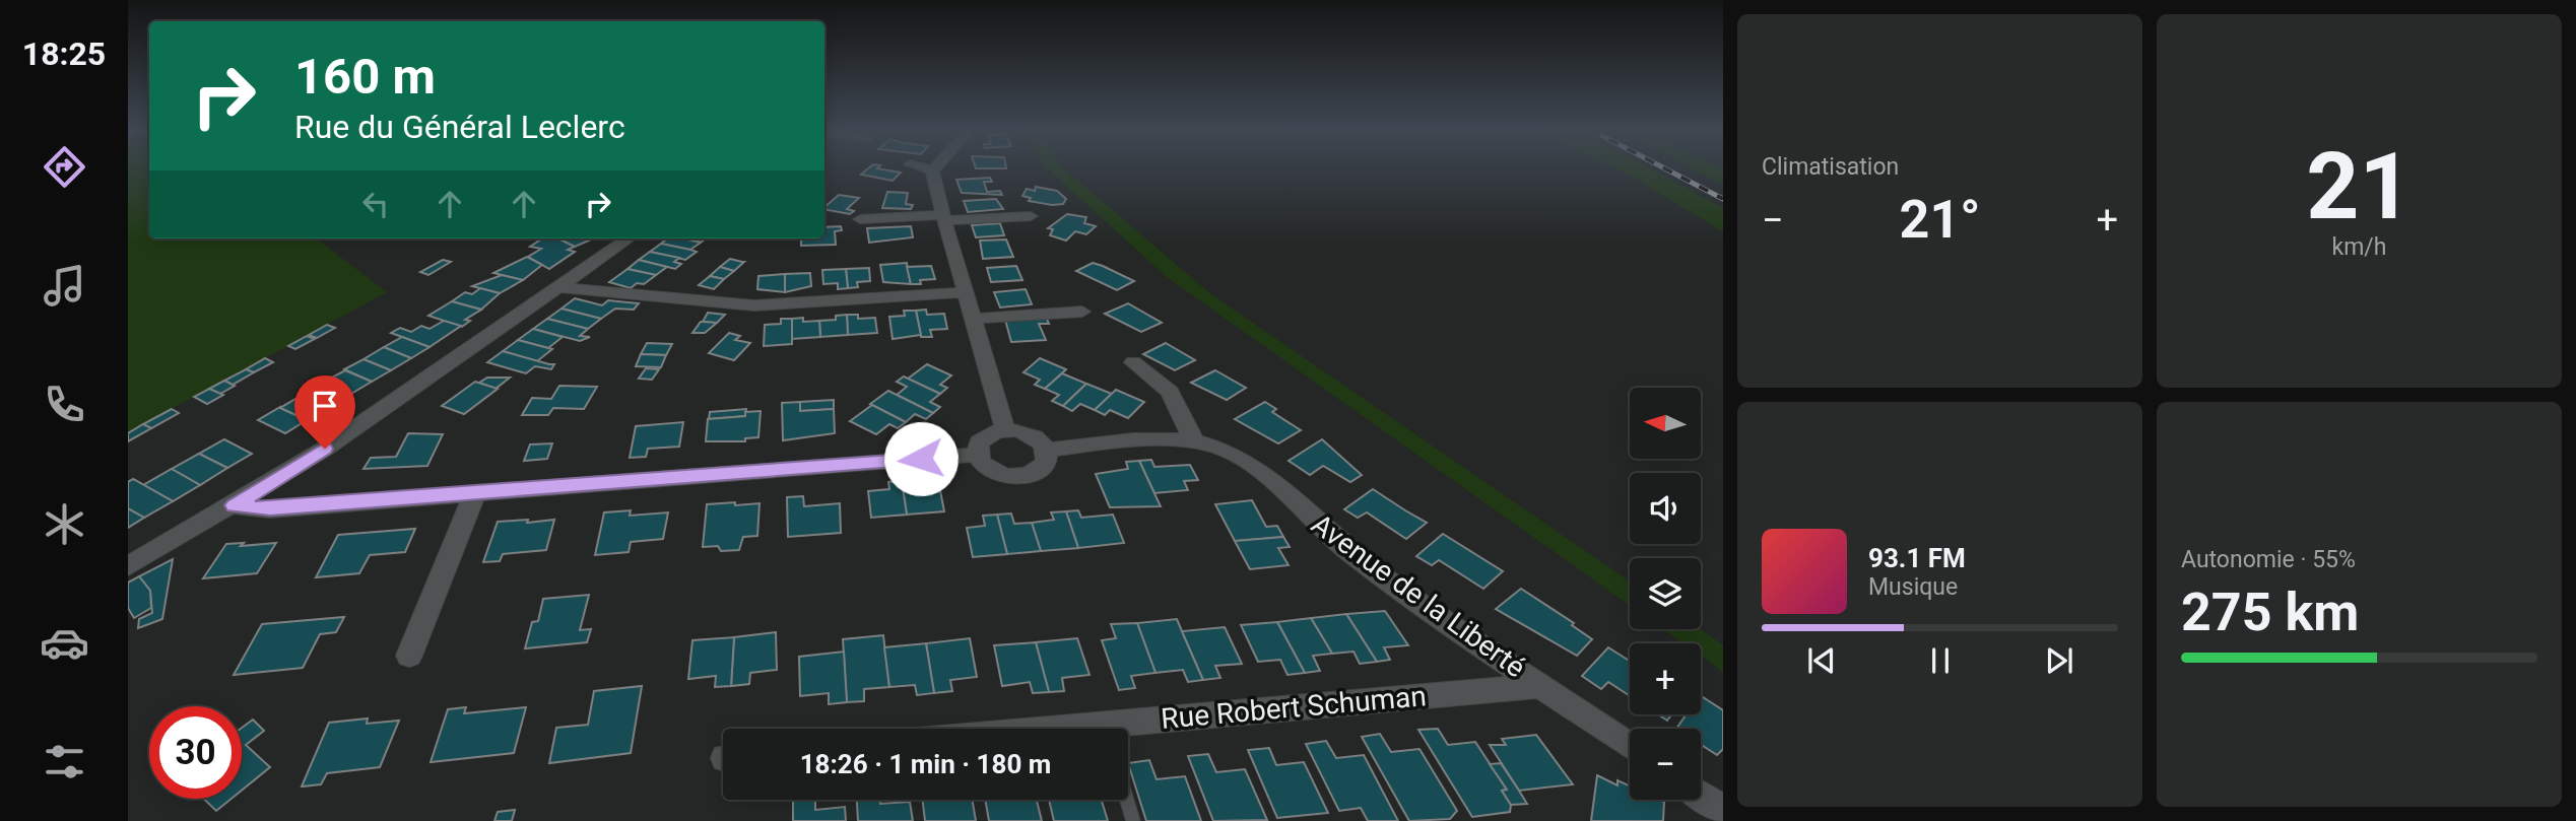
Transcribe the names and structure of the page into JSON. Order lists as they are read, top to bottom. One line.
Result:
{"streets":{"street":["Avenue de la Liberté","Rue Robert Schuman"]},"crossings":[["Avenue de la Liberté","Rue Robert Schuman"]],"north":"left","page":{"tabs":"18:25","tile":["Climatisation",["21","km/h"],["Autonomie · 55%","275 km"]],"turn":["160 m","Rue du Général Leclerc"],"heat":["−","21°","+"],"map_buttons":["+","−"],"song":["93.1 FM","Musique"],"limit":"30","trip":"18:26 · 1 min · 180 m"}}
